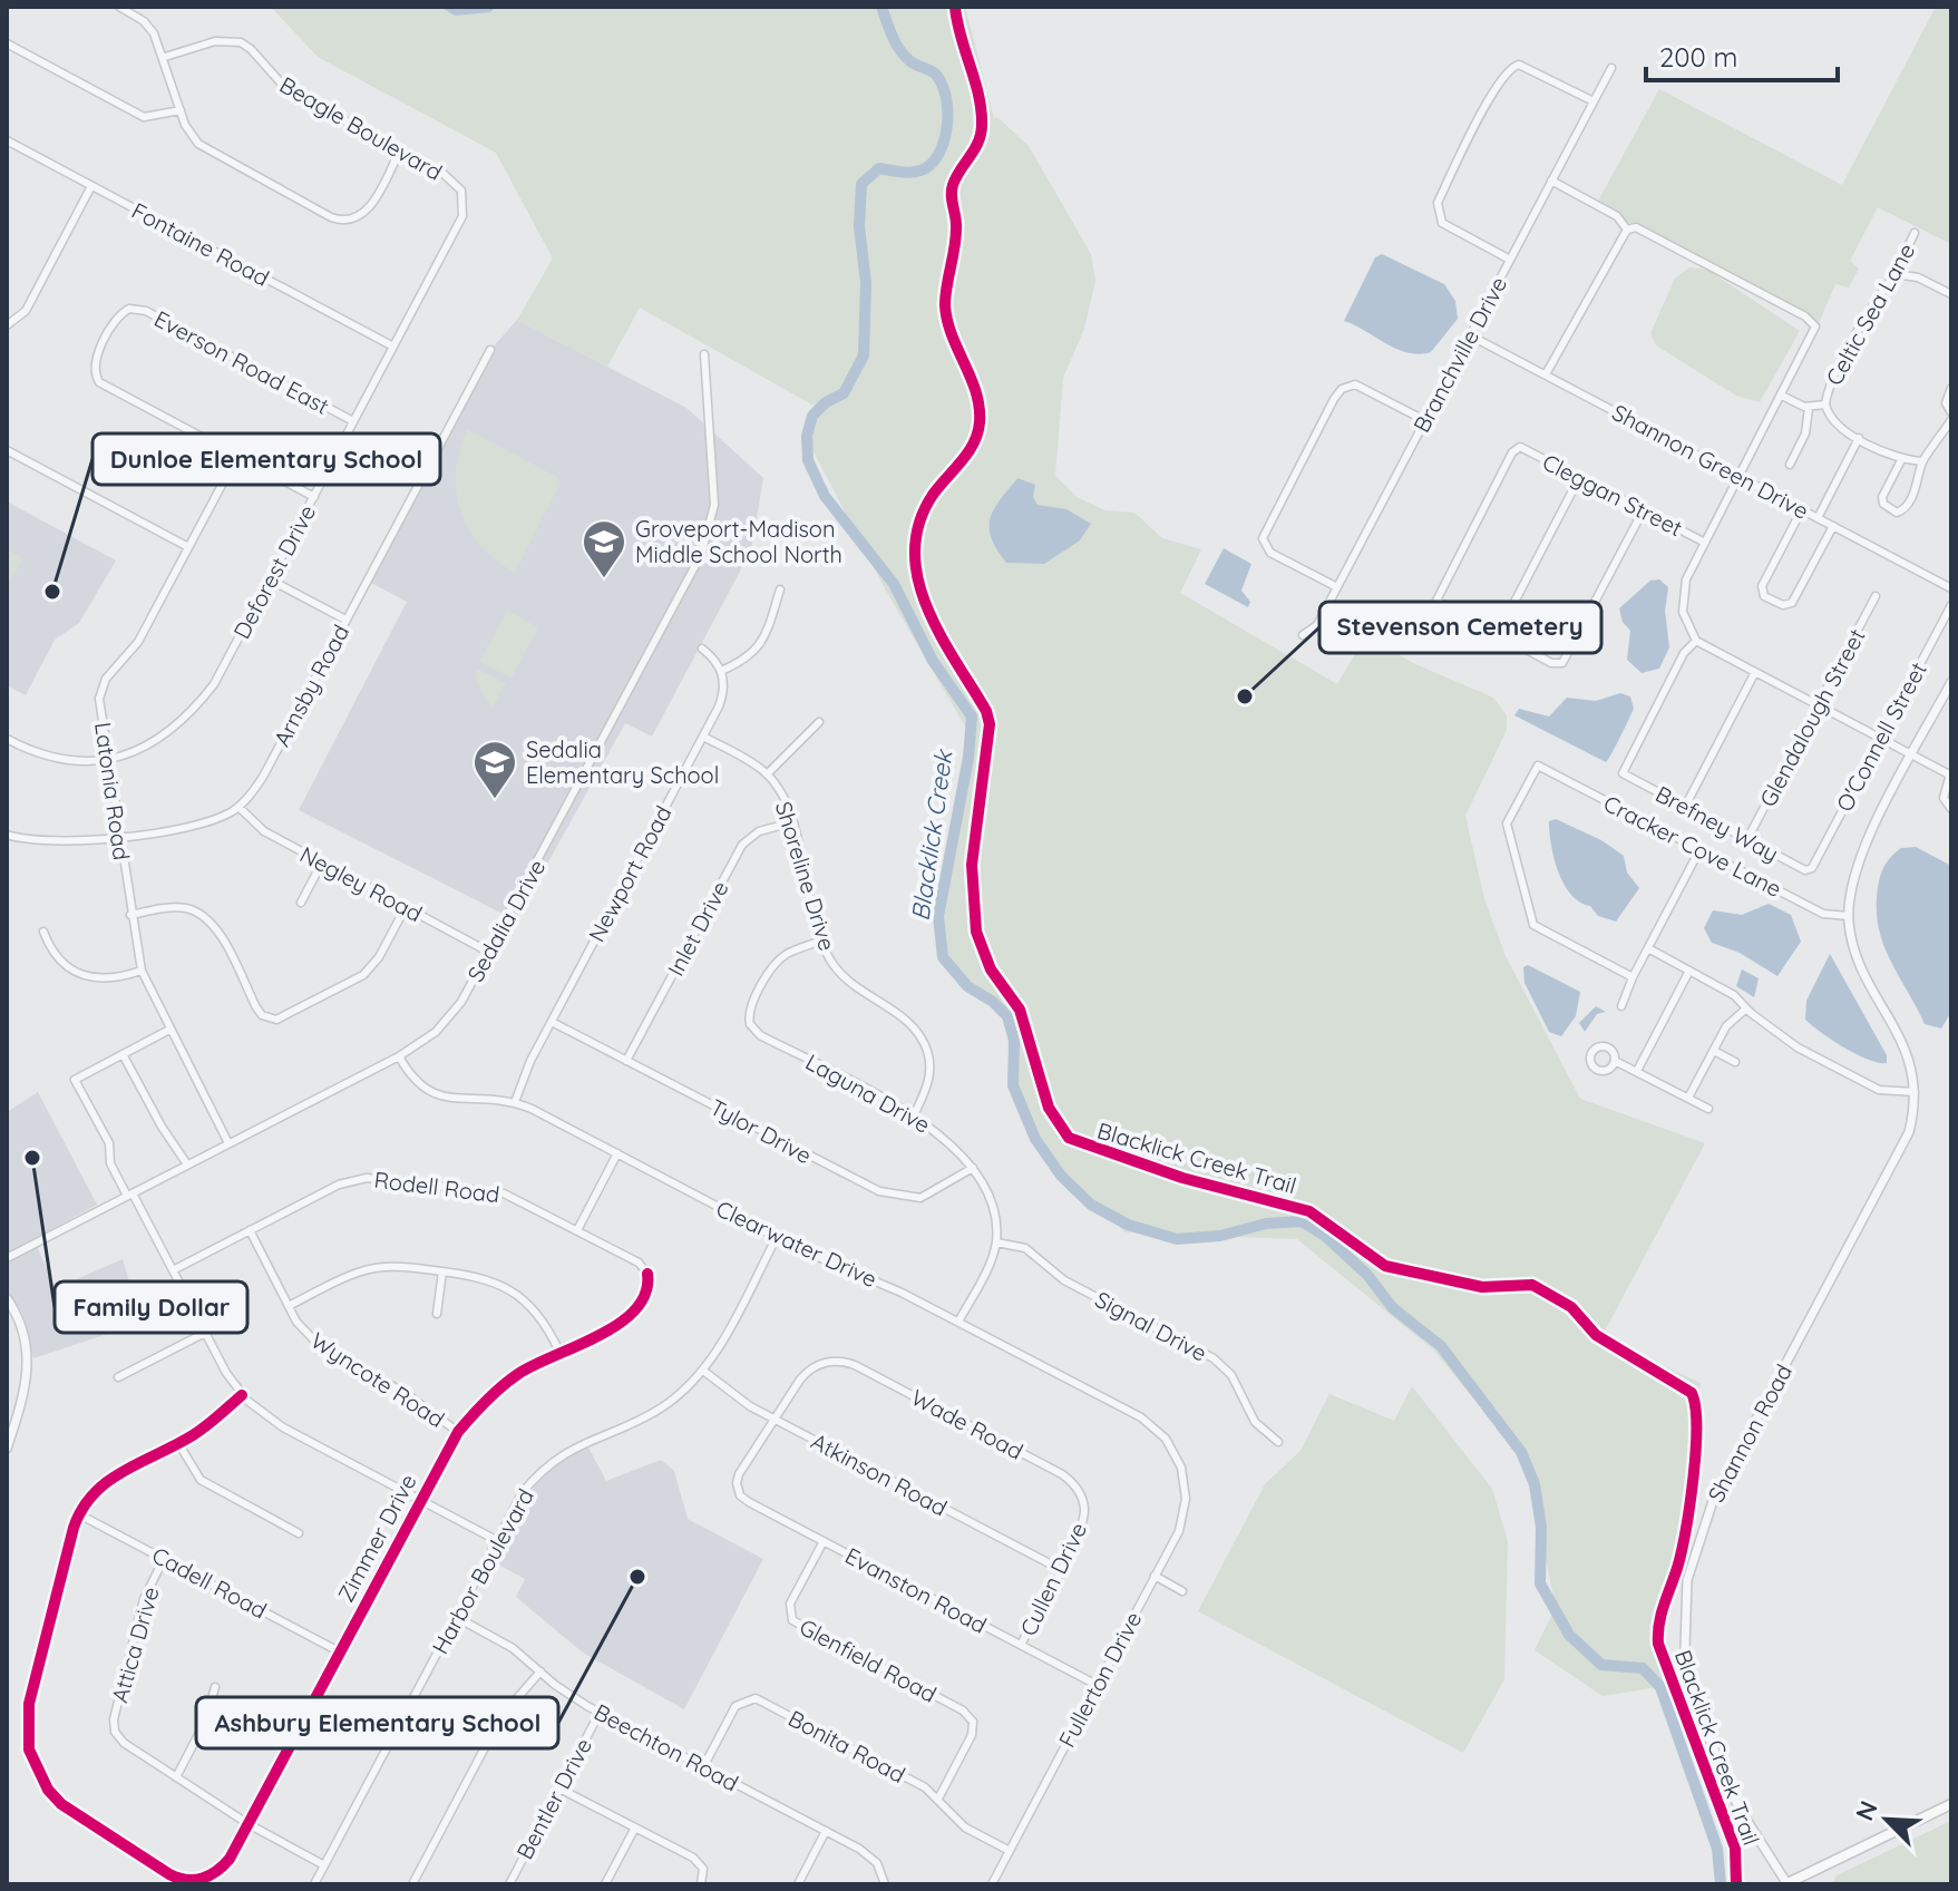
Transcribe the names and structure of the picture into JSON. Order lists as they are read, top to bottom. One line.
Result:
{"streets":{"street":["Beagle Boulevard","Fontaine Road","Celtic Sea Lane","Branchville Drive","Everson Road East","Shannon Green Drive","Cleggan Street","Deforest Drive","Arnsby Road","Glendalough Street","O'Connell Street","Latonia Road","Brefney Way","Cracker Cove Lane","Newport Road","Shoreline Drive","Negley Road","Sedalia Drive","Inlet Drive","Laguna Drive","Tylor Drive","Rodell Road","Clearwater Drive","Signal Drive","Wyncote Road","Wade Road","Shannon Road","Atkinson Road","Zimmer Drive","Harbor Boulevard","Cullen Drive","Cadell Road","Evanston Road","Attica Drive","Glenfield Road","Fullerton Drive","Bonita Road","Beechton Road","Bentler Drive"],"cycle path":["Blacklick Creek Trail"]},"crossings":[["Beagle Boulevard","Deforest Drive"],["Fontaine Road","Deforest Drive"],["Branchville Drive","Shannon Green Drive"],["Everson Road East","Deforest Drive"],["Everson Road East","Latonia Road"],["Deforest Drive","Latonia Road"],["Arnsby Road","Latonia Road"],["Arnsby Road","Negley Road"],["Glendalough Street","Brefney Way"],["O'Connell Street","Brefney Way"],["Latonia Road","Sedalia Drive"],["Cracker Cove Lane","Shannon Road"],["Newport Road","Shoreline Drive"],["Newport Road","Tylor Drive"],["Newport Road","Clearwater Drive"],["Shoreline Drive","Inlet Drive"],["Shoreline Drive","Laguna Drive"],["Negley Road","Sedalia Drive"],["Sedalia Drive","Clearwater Drive"],["Inlet Drive","Tylor Drive"],["Laguna Drive","Tylor Drive"],["Laguna Drive","Signal Drive"],["Rodell Road","Wyncote Road"],["Rodell Road","Zimmer Drive"],["Clearwater Drive","Harbor Boulevard"],["Clearwater Drive","Fullerton Drive"],["Wyncote Road","Zimmer Drive"],["Wade Road","Atkinson Road"],["Wade Road","Cullen Drive"],["Wade Road","Evanston Road"],["Atkinson Road","Harbor Boulevard"],["Atkinson Road","Cullen Drive"],["Atkinson Road","Evanston Road"],["Zimmer Drive","Cadell Road"],["Harbor Boulevard","Beechton Road"],["Cullen Drive","Evanston Road"],["Cadell Road","Attica Drive"],["Evanston Road","Glenfield Road"],["Evanston Road","Fullerton Drive"],["Fullerton Drive","Bonita Road"],["Beechton Road","Bentler Drive"]],"water":["Blacklick Creek"],"places":{"school or university":["Groveport-Madison Middle School North","Sedalia Elementary School"],"other":["Dunloe Elementary School","Stevenson Cemetery","Family Dollar","Ashbury Elementary School"]},"scale_bar":"200 m","north":"top left"}
